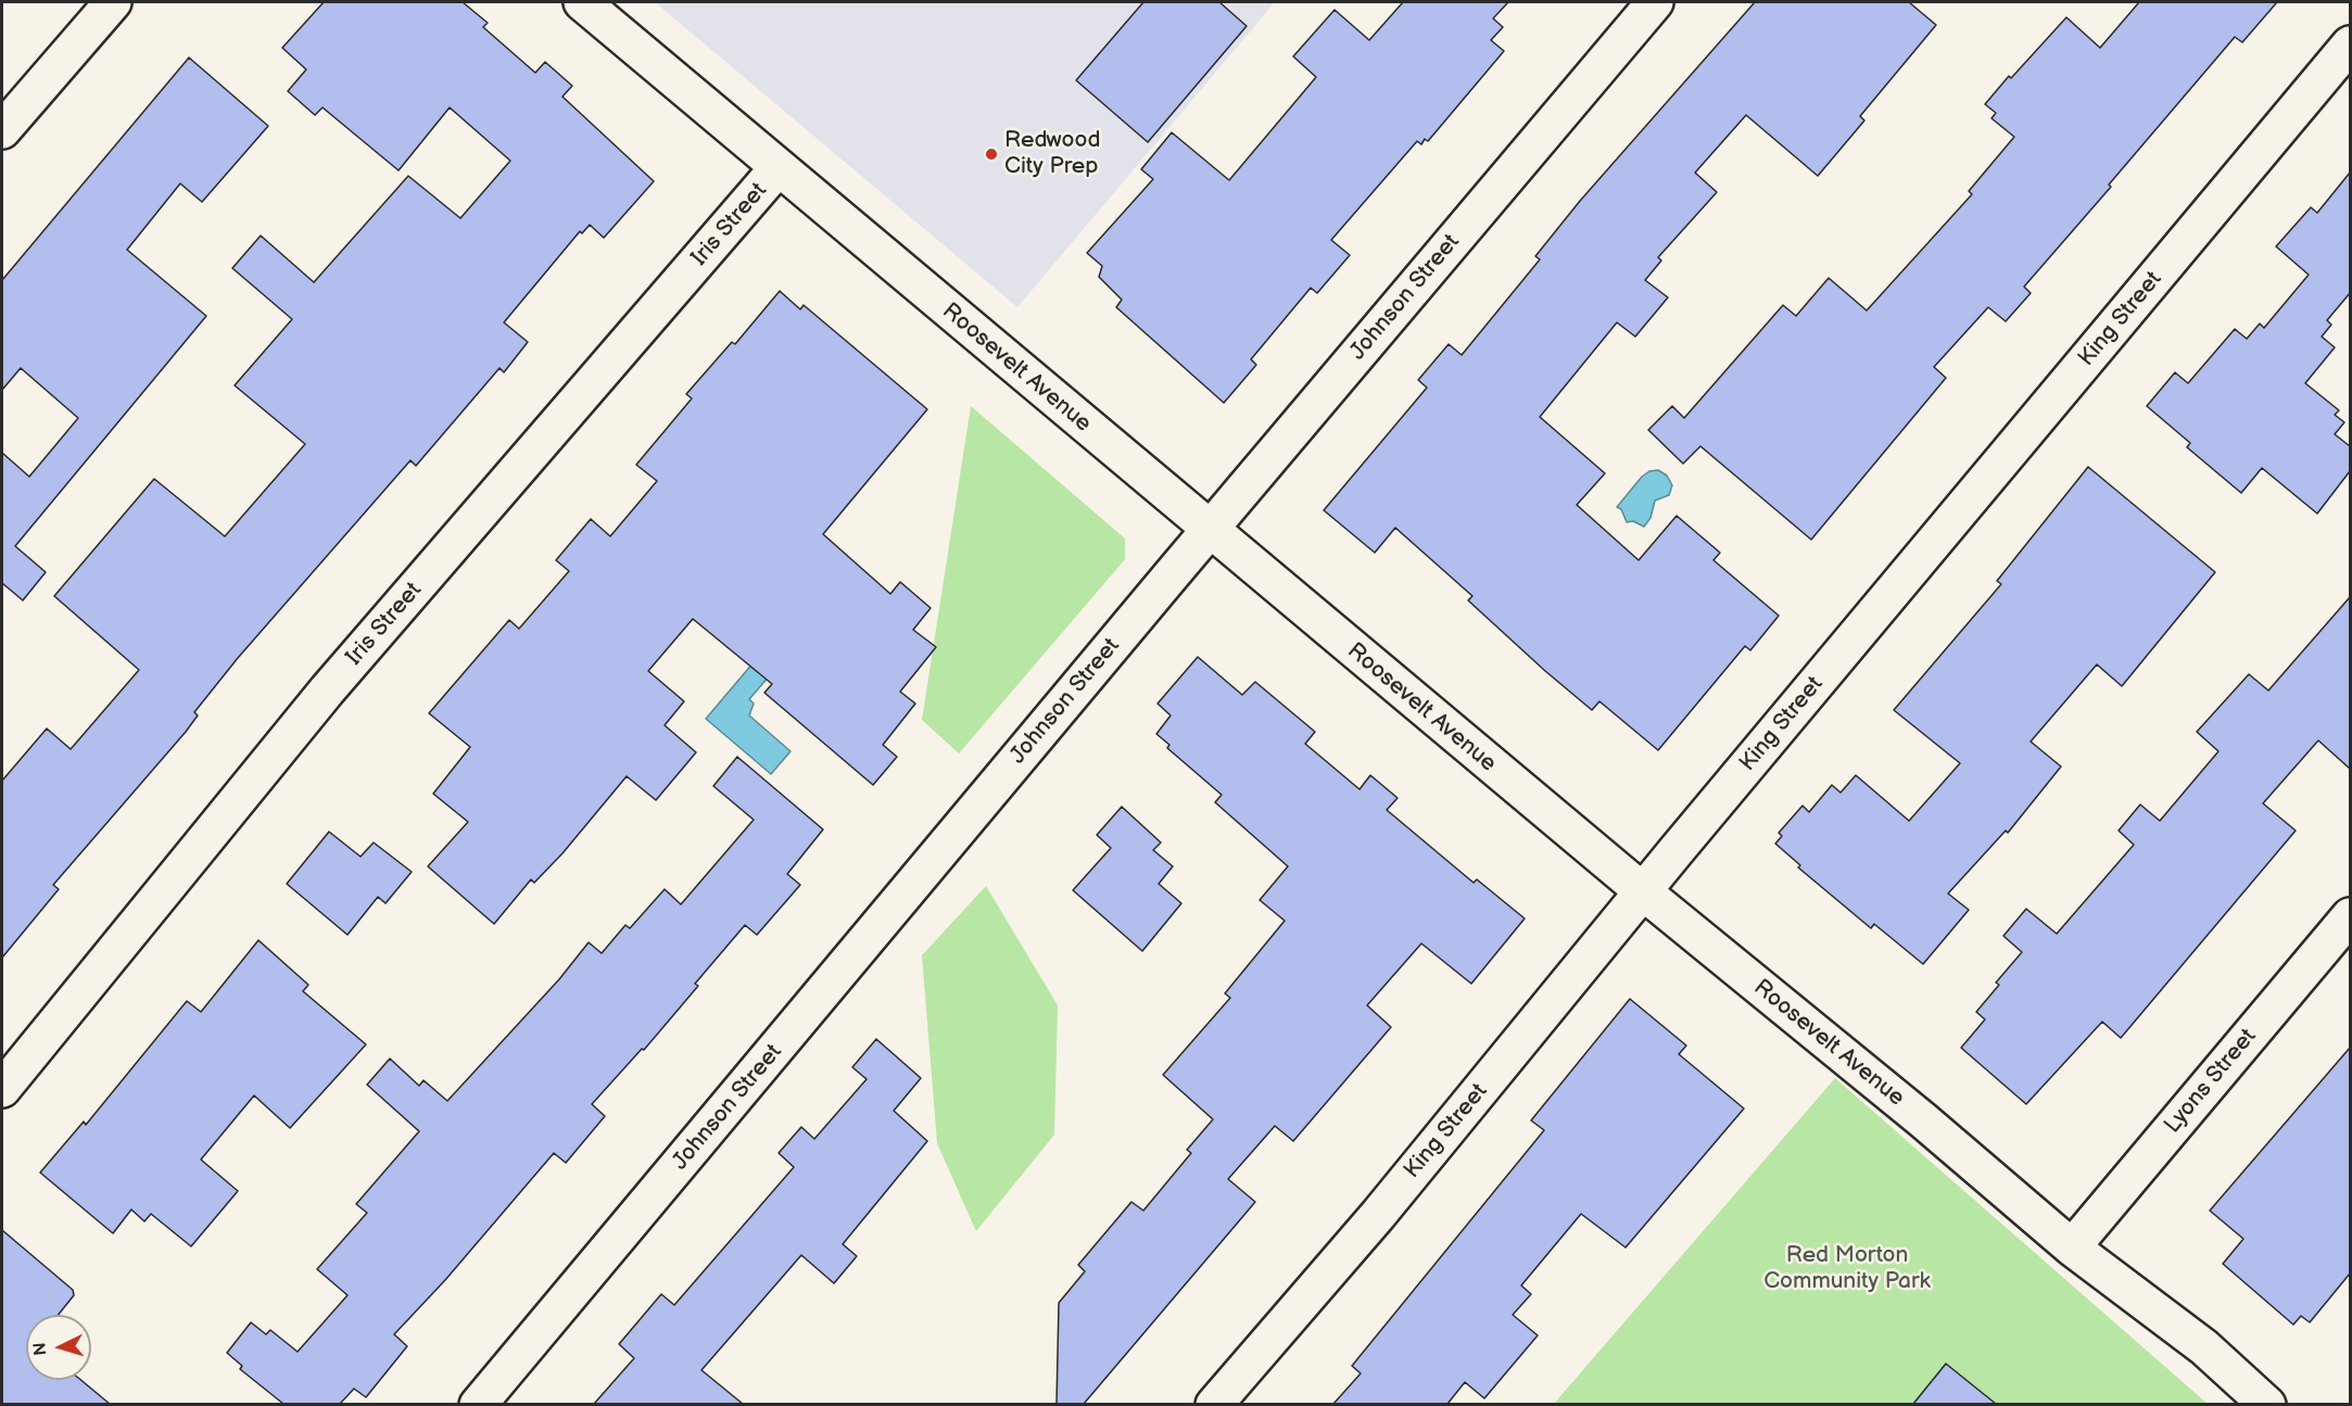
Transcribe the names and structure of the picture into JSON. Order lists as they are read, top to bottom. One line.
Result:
{"streets":{"street":["Iris Street","Johnson Street","King Street","Roosevelt Avenue","Lyons Street"]},"crossings":[["Iris Street","Roosevelt Avenue"],["Johnson Street","Roosevelt Avenue"],["King Street","Roosevelt Avenue"],["Roosevelt Avenue","Lyons Street"]],"parks":["Red Morton Community Park"],"places":["Redwood City Prep"],"north":"left"}
